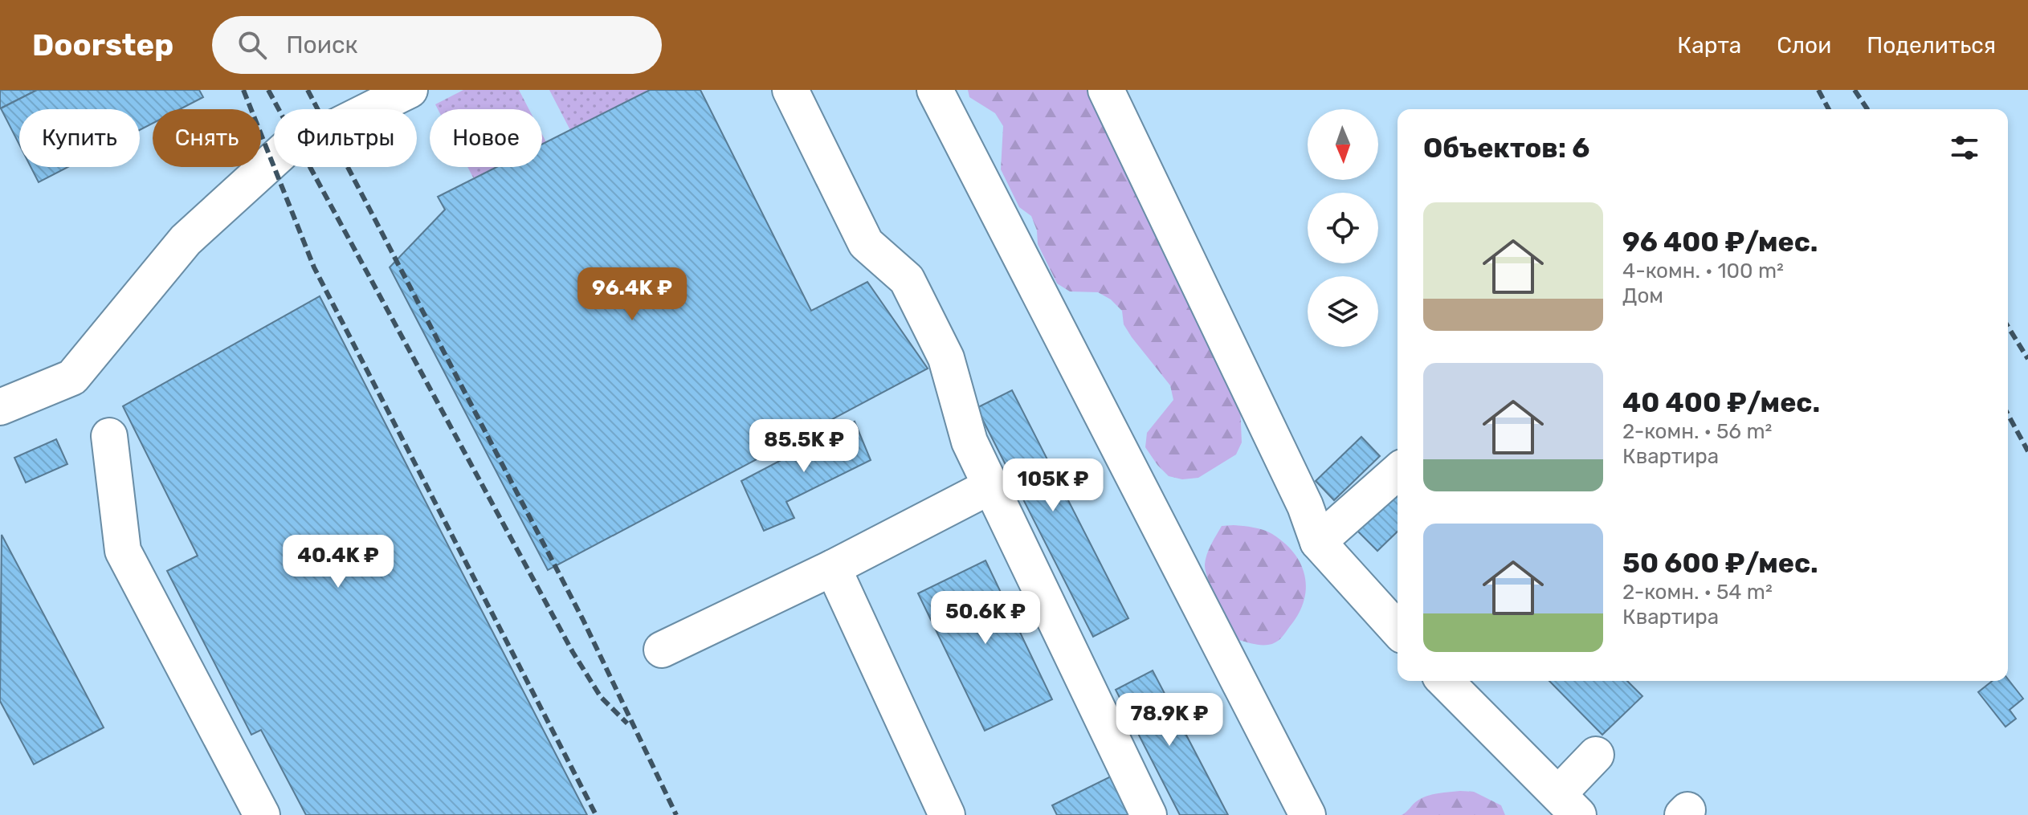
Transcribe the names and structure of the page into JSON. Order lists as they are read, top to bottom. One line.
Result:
{"north":"bottom","page":{"header":"Doorstep","search":"Поиск","nav":["Карта","Слои","Поделиться"],"chip":["Купить","Снять","Фильтры","Новое"],"heading":"Объектов: 6","list":[{"name":"96 400 ₽/мес.","note":"4-комн. · 100 m² · Дом"},{"name":"40 400 ₽/мес.","note":"2-комн. · 56 m² · Квартира"},{"name":"50 600 ₽/мес.","note":"2-комн. · 54 m² · Квартира"}],"price":["96.4K ₽","85.5K ₽","105K ₽","40.4K ₽","50.6K ₽","78.9K ₽"]}}
